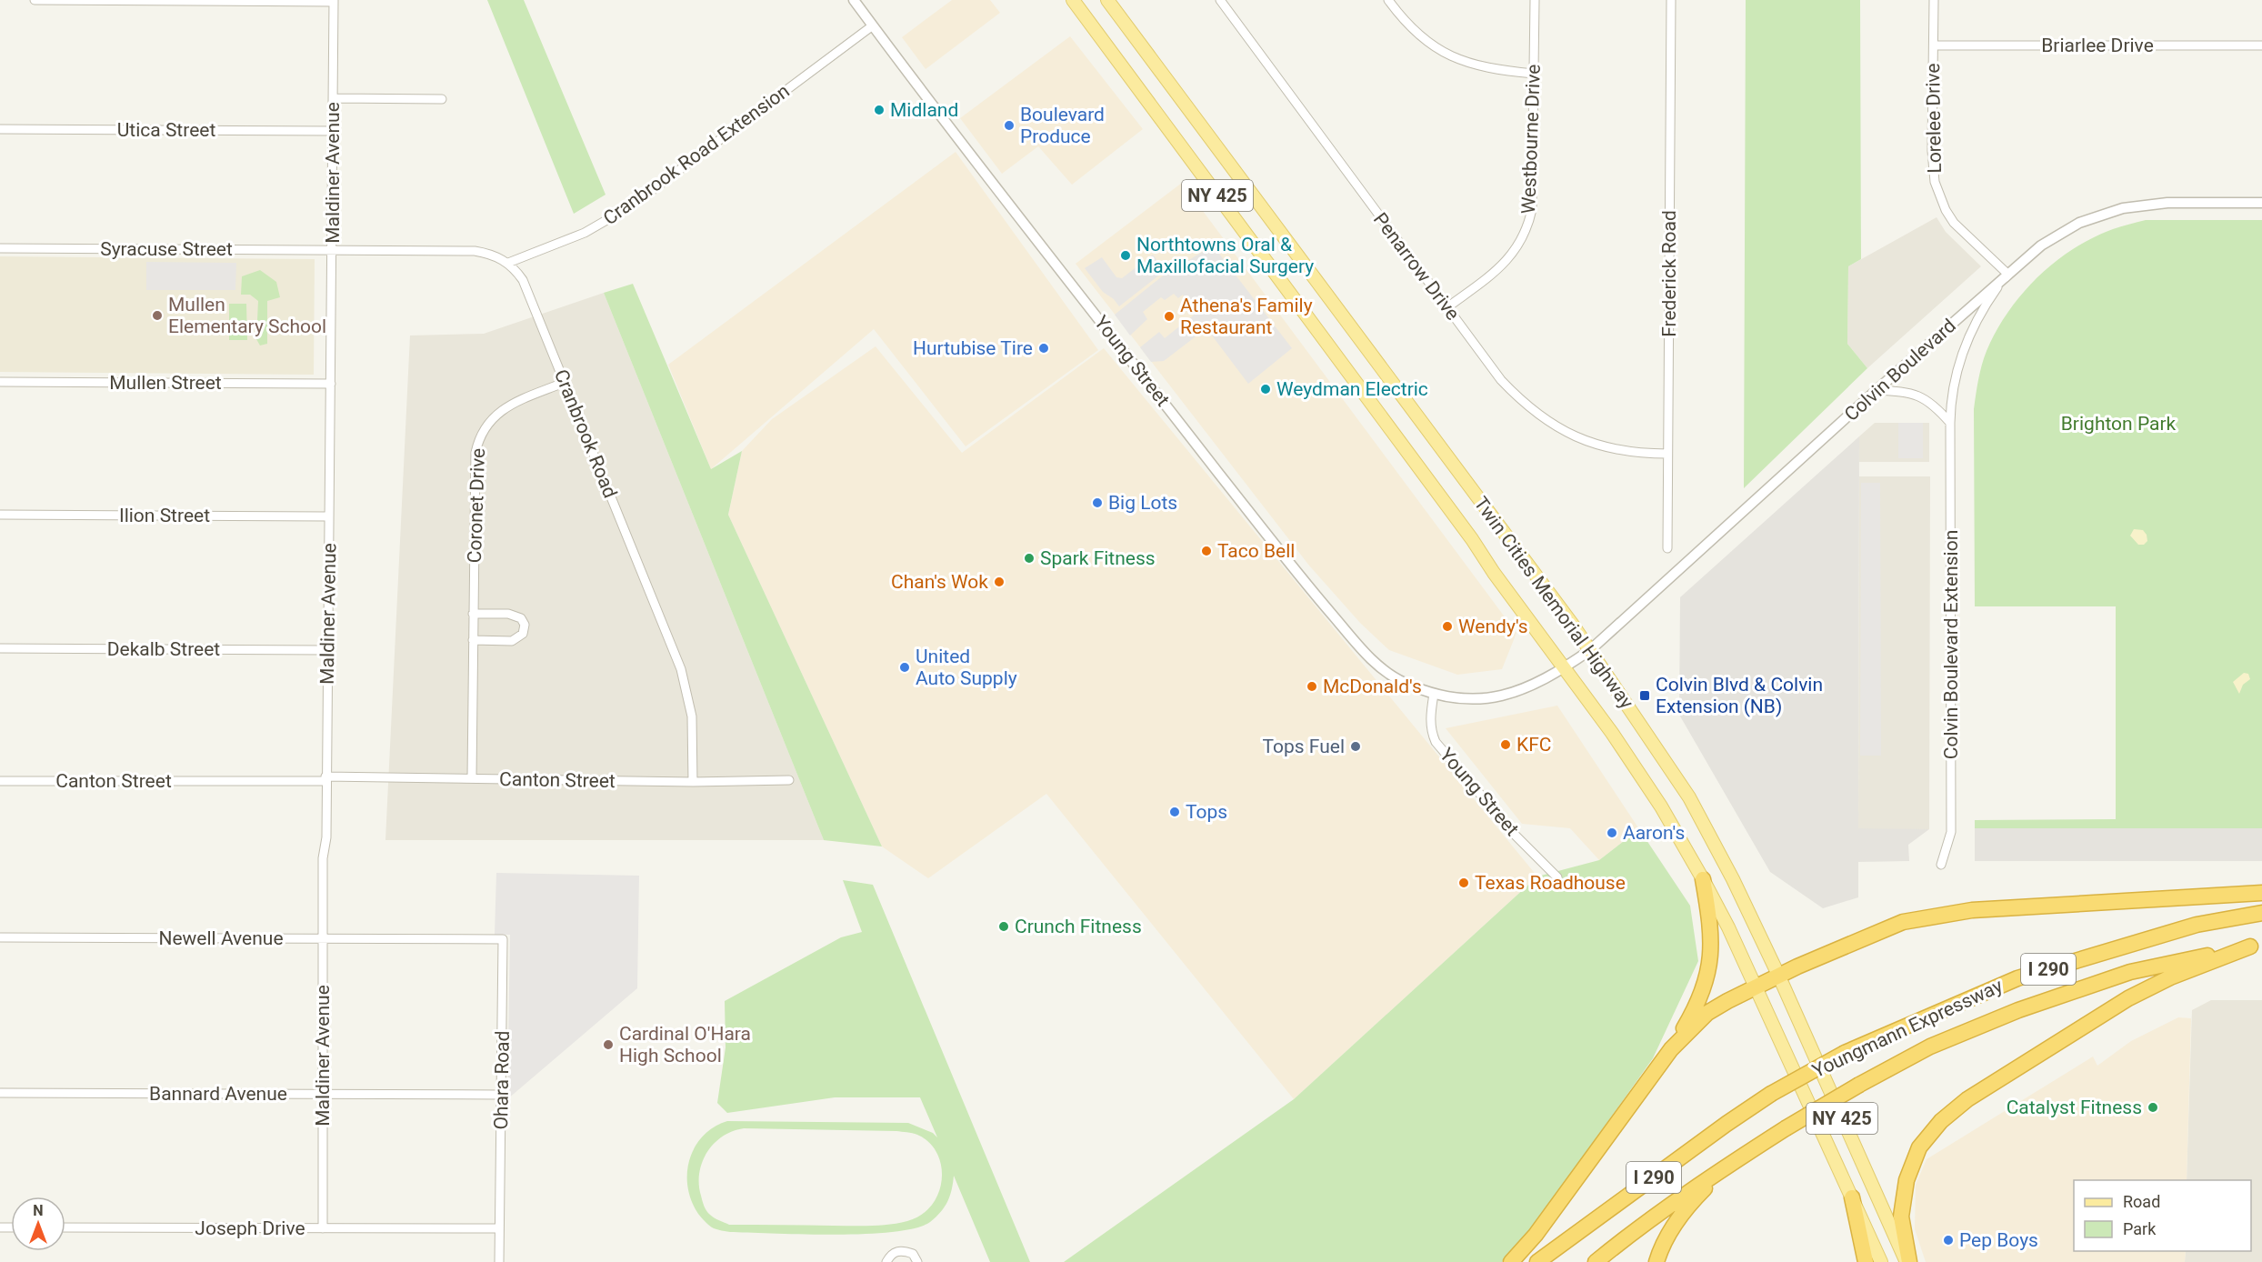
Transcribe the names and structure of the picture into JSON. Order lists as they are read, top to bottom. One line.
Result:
{"streets":{"highway":["I 290","Youngmann Expressway"],"main road":["NY 425","Twin Cities Memorial Highway"],"street":["Briarlee Drive","Lorelee Drive","Utica Street","Westbourne Drive","Cranbrook Road Extension","Maldiner Avenue","Syracuse Street","Penarrow Drive","Frederick Road","Young Street","Colvin Boulevard","Mullen Street","Cranbrook Road","Coronet Drive","Ilion Street","Colvin Boulevard Extension","Dekalb Street","Canton Street","Newell Avenue","Ohara Road","Bannard Avenue","Joseph Drive"]},"crossings":[["Briarlee Drive","Lorelee Drive"],["Lorelee Drive","Colvin Boulevard"],["Lorelee Drive","Colvin Boulevard Extension"],["Utica Street","Maldiner Avenue"],["Westbourne Drive","Penarrow Drive"],["Cranbrook Road Extension","Young Street"],["Cranbrook Road Extension","Cranbrook Road"],["Maldiner Avenue","Syracuse Street"],["Maldiner Avenue","Mullen Street"],["Maldiner Avenue","Cranbrook Road"],["Maldiner Avenue","Ilion Street"],["Maldiner Avenue","Dekalb Street"],["Maldiner Avenue","Canton Street"],["Maldiner Avenue","Newell Avenue"],["Maldiner Avenue","Bannard Avenue"],["Maldiner Avenue","Joseph Drive"],["Syracuse Street","Cranbrook Road"],["Penarrow Drive","Frederick Road"],["Young Street","Colvin Boulevard"],["Young Street","Twin Cities Memorial Highway"],["Colvin Boulevard","Twin Cities Memorial Highway"],["Colvin Boulevard","Colvin Boulevard Extension"],["Cranbrook Road","Coronet Drive"],["Cranbrook Road","Canton Street"],["Coronet Drive","Canton Street"],["Newell Avenue","Ohara Road"],["Ohara Road","Bannard Avenue"],["Ohara Road","Joseph Drive"]],"parks":["Brighton Park"],"places":{"other":["Midland","Boulevard Produce","Northtowns Oral & Maxillofacial Surgery","Mullen Elementary School","Athena's Family Restaurant","Hurtubise Tire","Weydman Electric","Big Lots","Taco Bell","Spark Fitness","Chan's Wok","Wendy's","United Auto Supply","McDonald's","KFC","Tops Fuel","Tops","Aaron's","Texas Roadhouse","Crunch Fitness","Cardinal O'Hara High School","Catalyst Fitness","Pep Boys"],"transit":["Colvin Blvd & Colvin Extension (NB)"]},"legend":["Road","Park"],"north":"top"}
